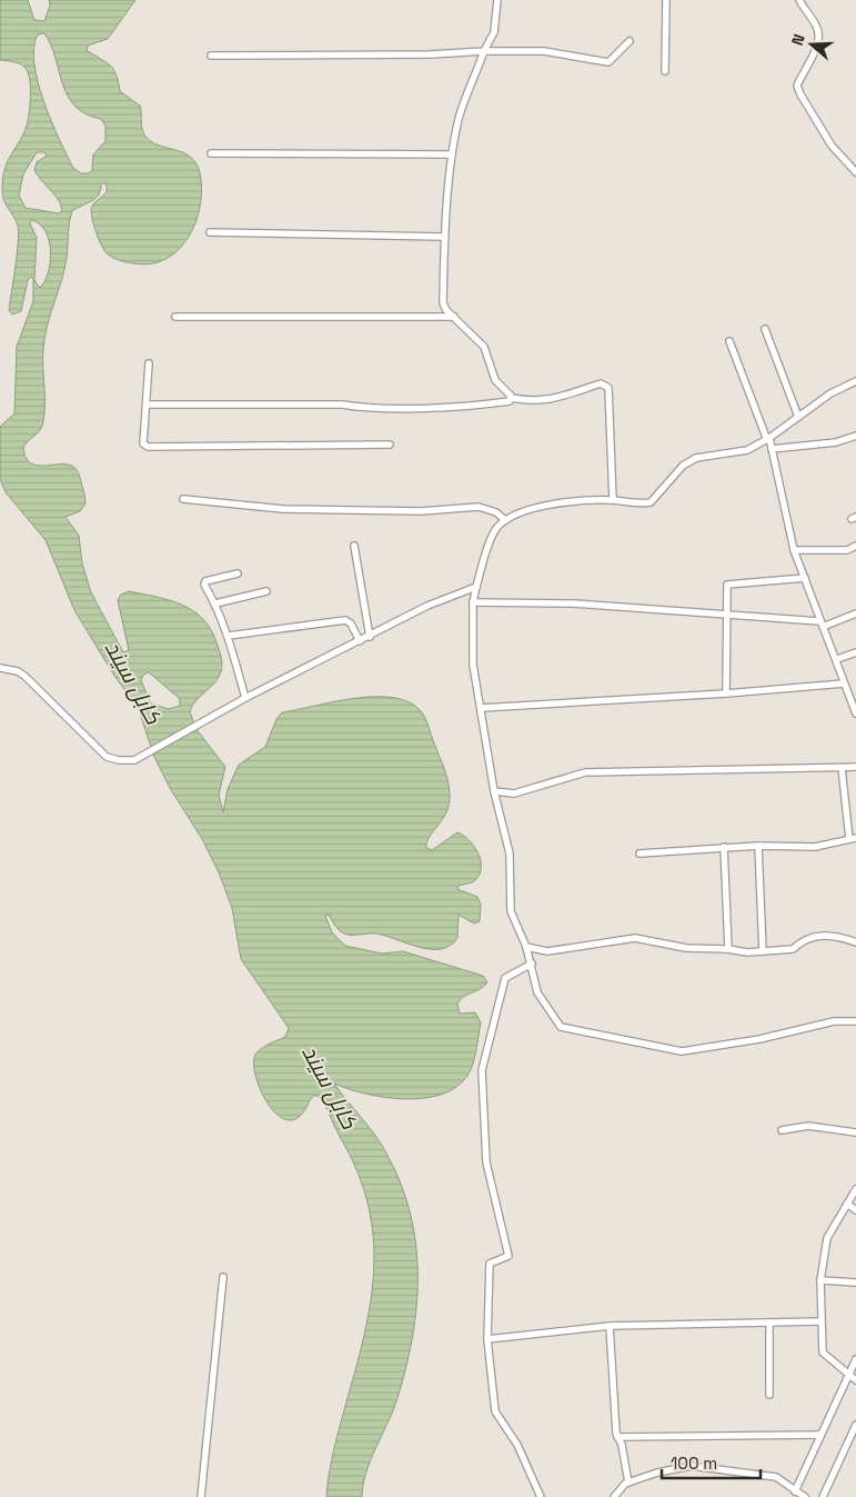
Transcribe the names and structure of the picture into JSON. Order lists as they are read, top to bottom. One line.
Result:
{"water":["کابل سيند"],"scale_bar":"100 m","north":"left"}
